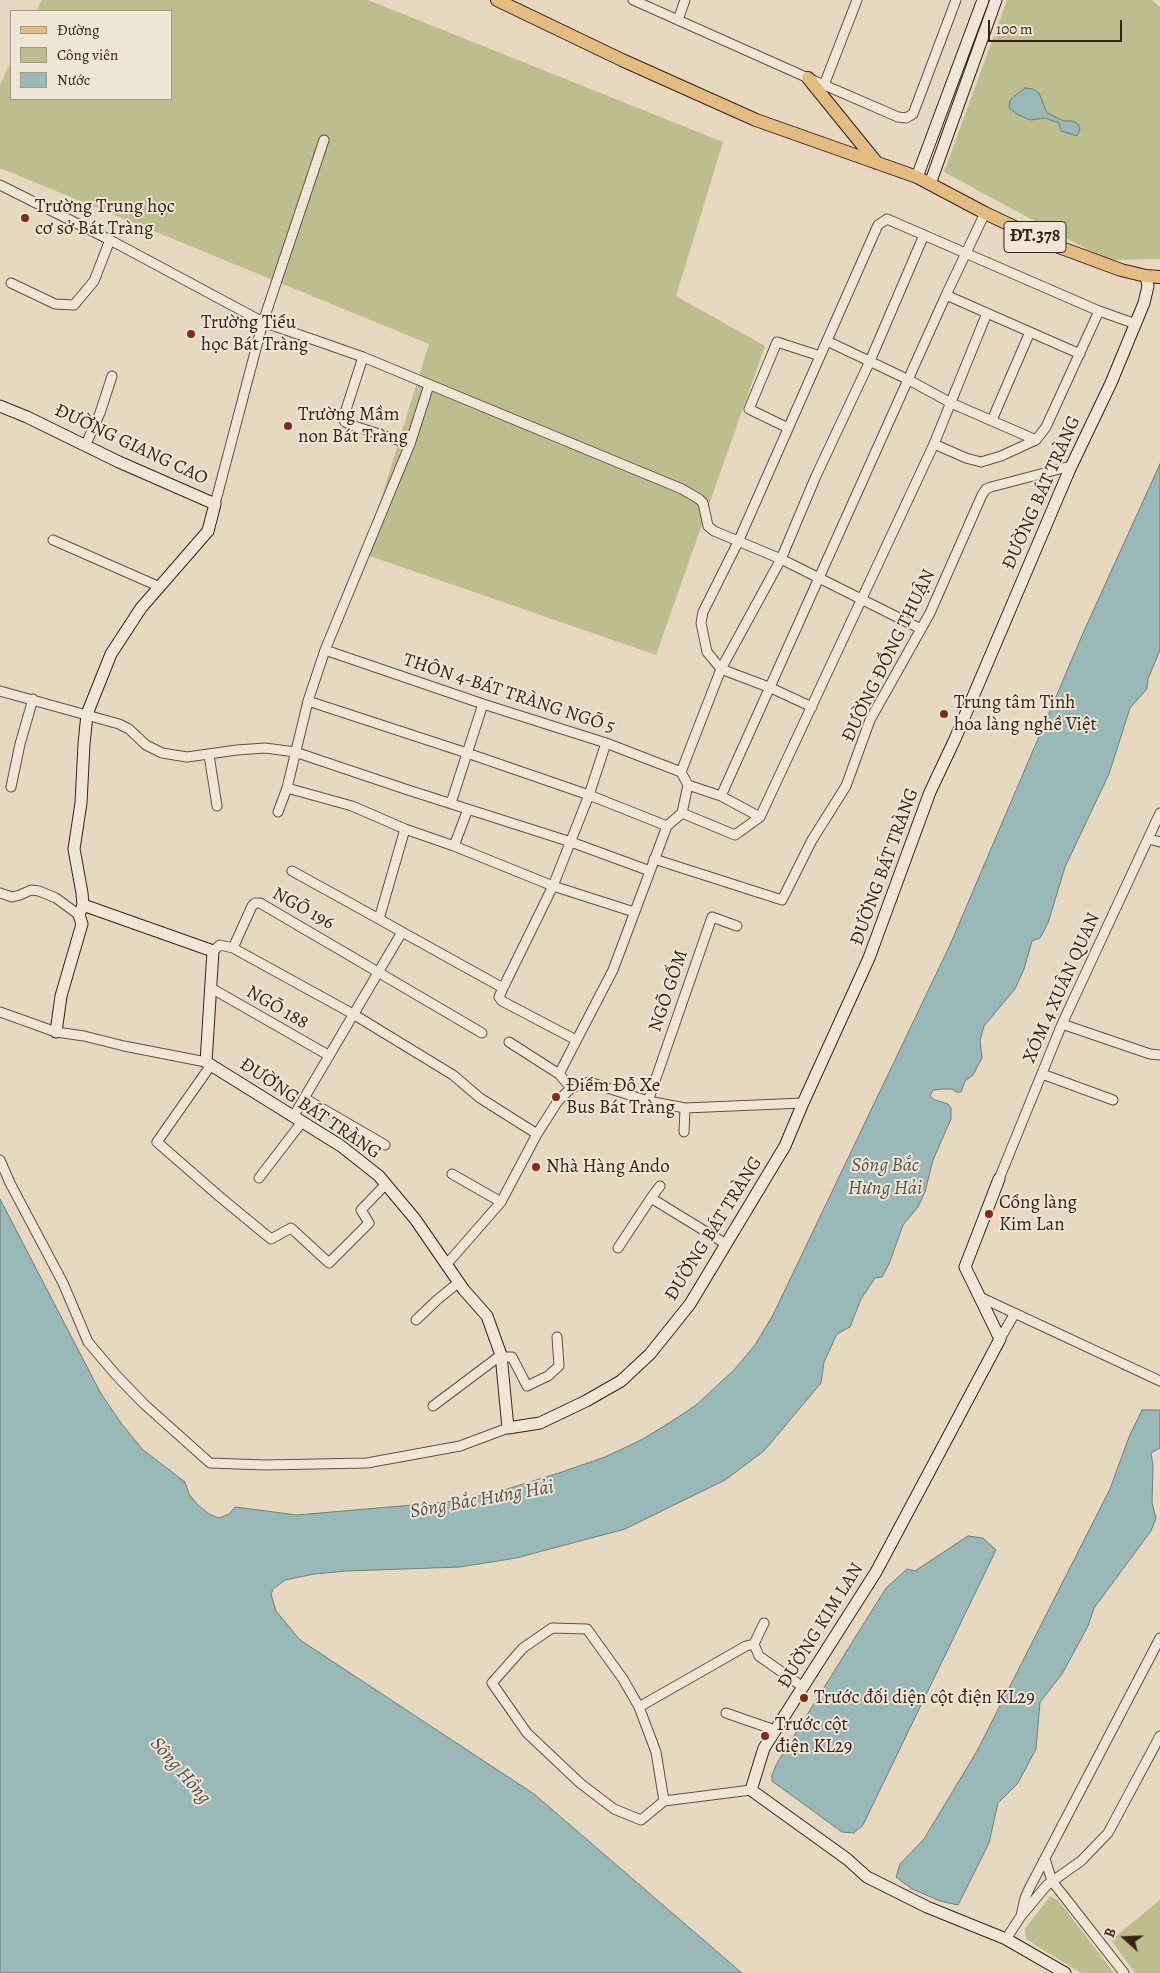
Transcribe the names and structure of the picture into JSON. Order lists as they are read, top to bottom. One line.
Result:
{"streets":{"main road":["ĐT.378"],"street":["ĐƯỜNG GIANG CAO","ĐƯỜNG BÁT TRÀNG","ĐƯỜNG ĐỒNG THUẬN","THÔN 4-BÁT TRÀNG NGÕ 5","NGÕ 196","XÓM 4 XUÂN QUAN","NGÕ GỐM","NGÕ 188","ĐƯỜNG KIM LAN"]},"crossings":[["ĐT.378","ĐƯỜNG BÁT TRÀNG"],["ĐƯỜNG BÁT TRÀNG","ĐƯỜNG ĐỒNG THUẬN"]],"water":["Sông Bắc Hưng Hải","Sông Hồng"],"places":["Trường Trung học cơ sở Bát Tràng","Trường Tiểu học Bát Tràng","Trường Mầm non Bát Tràng","Trung tâm Tinh hoa làng nghề Việt","Điểm Đỗ Xe Bus Bát Tràng","Nhà Hàng Ando","Cổng làng Kim Lan","Trước đối diện cột điện KL29","Trước cột điện KL29"],"legend":["Đường","Công viên","Nước"],"scale_bar":"100 m","north":"left"}
